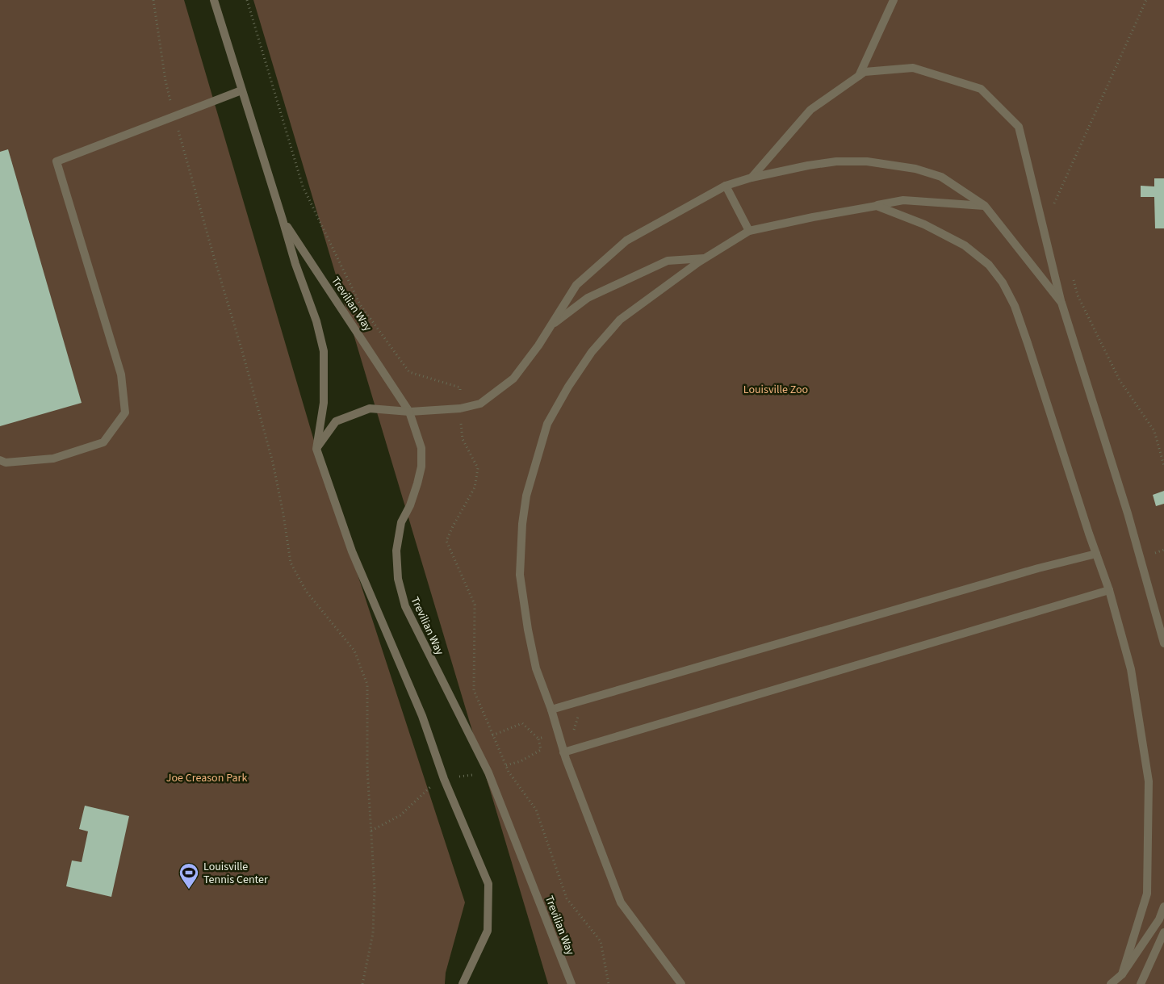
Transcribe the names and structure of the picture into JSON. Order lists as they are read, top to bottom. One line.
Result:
{"streets":{"street":["Trevilian Way"]},"parks":["Louisville Zoo","Joe Creason Park"],"places":{"sports":["Louisville Tennis Center"]}}
